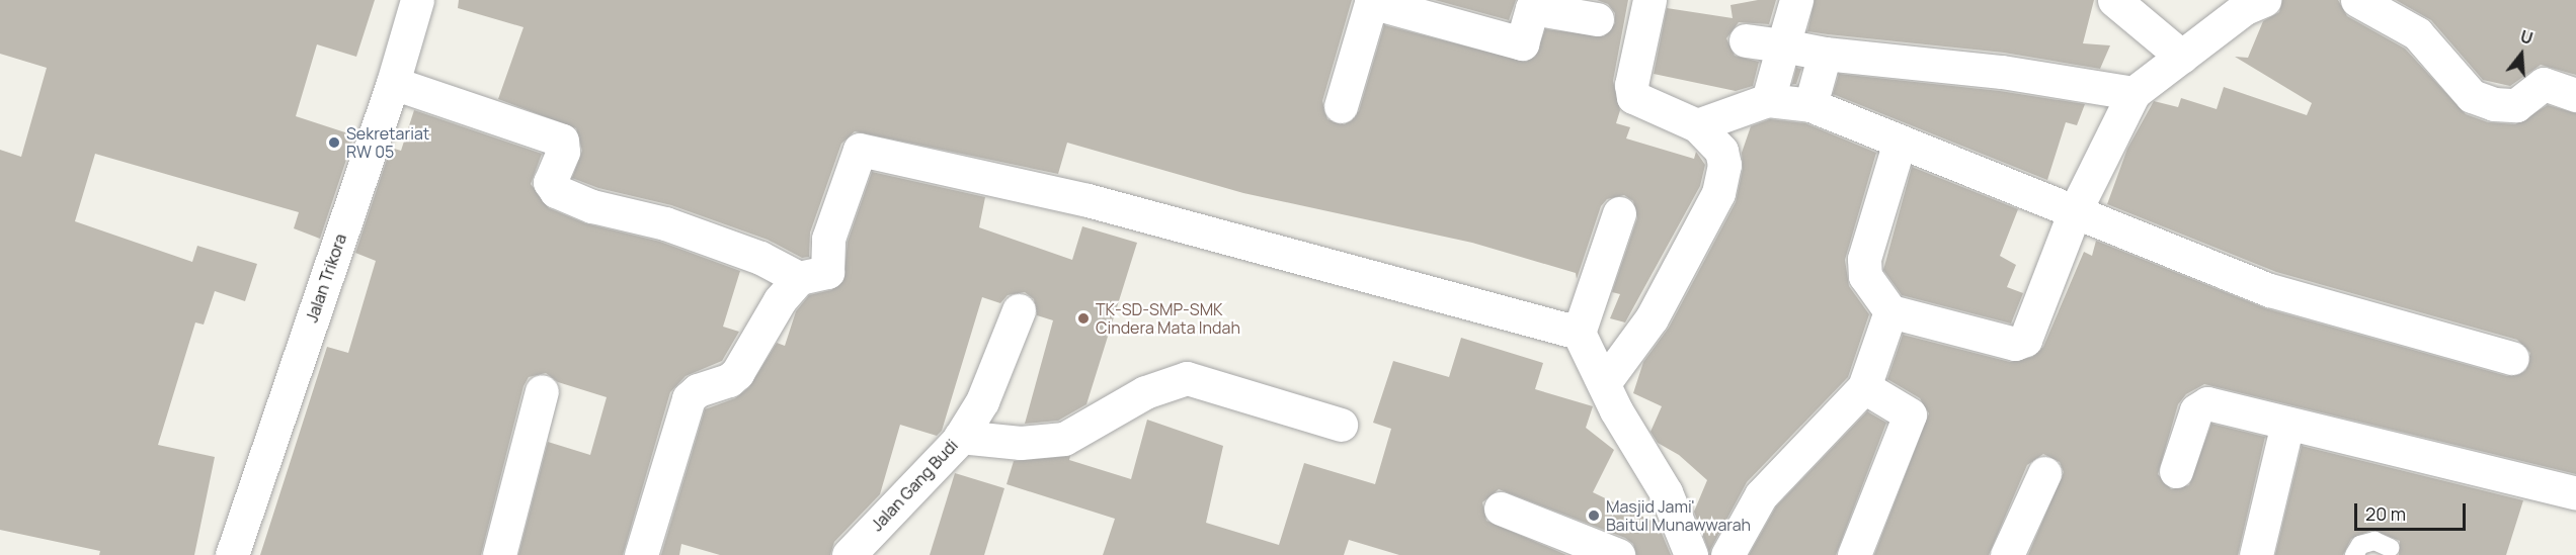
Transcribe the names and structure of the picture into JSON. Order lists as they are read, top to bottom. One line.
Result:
{"streets":{"street":["Jalan Trikora","Jalan Gang Budi"]},"places":["Sekretariat RW 05","TK-SD-SMP-SMK Cindera Mata Indah","Masjid Jami' Baitul Munawwarah"],"scale_bar":"20 m","north":"top"}
